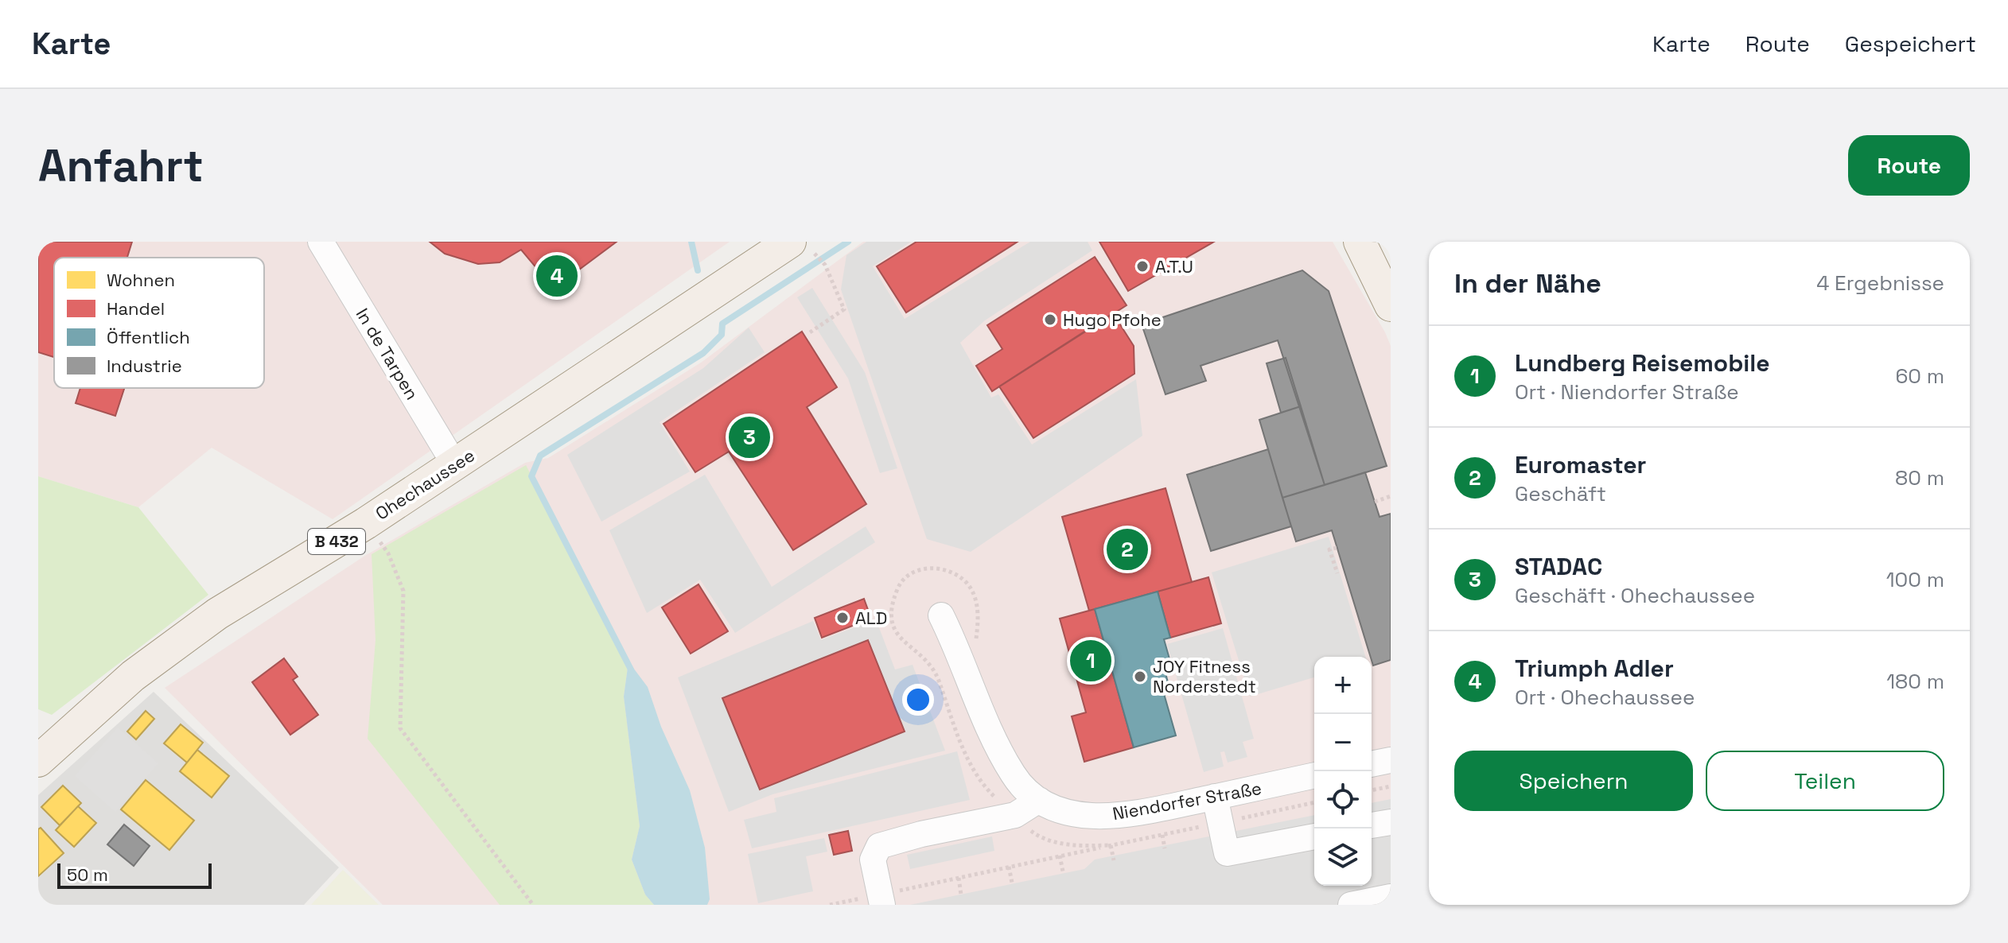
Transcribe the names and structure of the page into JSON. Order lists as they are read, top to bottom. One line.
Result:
{"streets":{"main road":["Ohechaussee","B 432"],"street":["In de Tarpen","Niendorfer Straße"]},"crossings":[["In de Tarpen","Ohechaussee"]],"places":["A.T.U","Hugo Pfohe","ALD","JOY Fitness Norderstedt"],"legend":["Wohnen","Handel","Öffentlich","Industrie"],"scale_bar":"50 m","page":{"header":"Karte","nav":["Karte","Route","Gespeichert"],"buttons":["Route",["Speichern","Teilen"]],"title":"Anfahrt","heading":["In der Nähe","4 Ergebnisse"],"pins":["4","3","2","1"],"list":[{"mark":"1","name":"Lundberg Reisemobile","note":"Ort · Niendorfer Straße","value":"60 m"},{"mark":"2","name":"Euromaster","note":"Geschäft","value":"80 m"},{"mark":"3","name":"STADAC","note":"Geschäft · Ohechaussee","value":"100 m"},{"mark":"4","name":"Triumph Adler","note":"Ort · Ohechaussee","value":"180 m"}],"map_buttons":["+","−"],"scale":"50 m"}}
